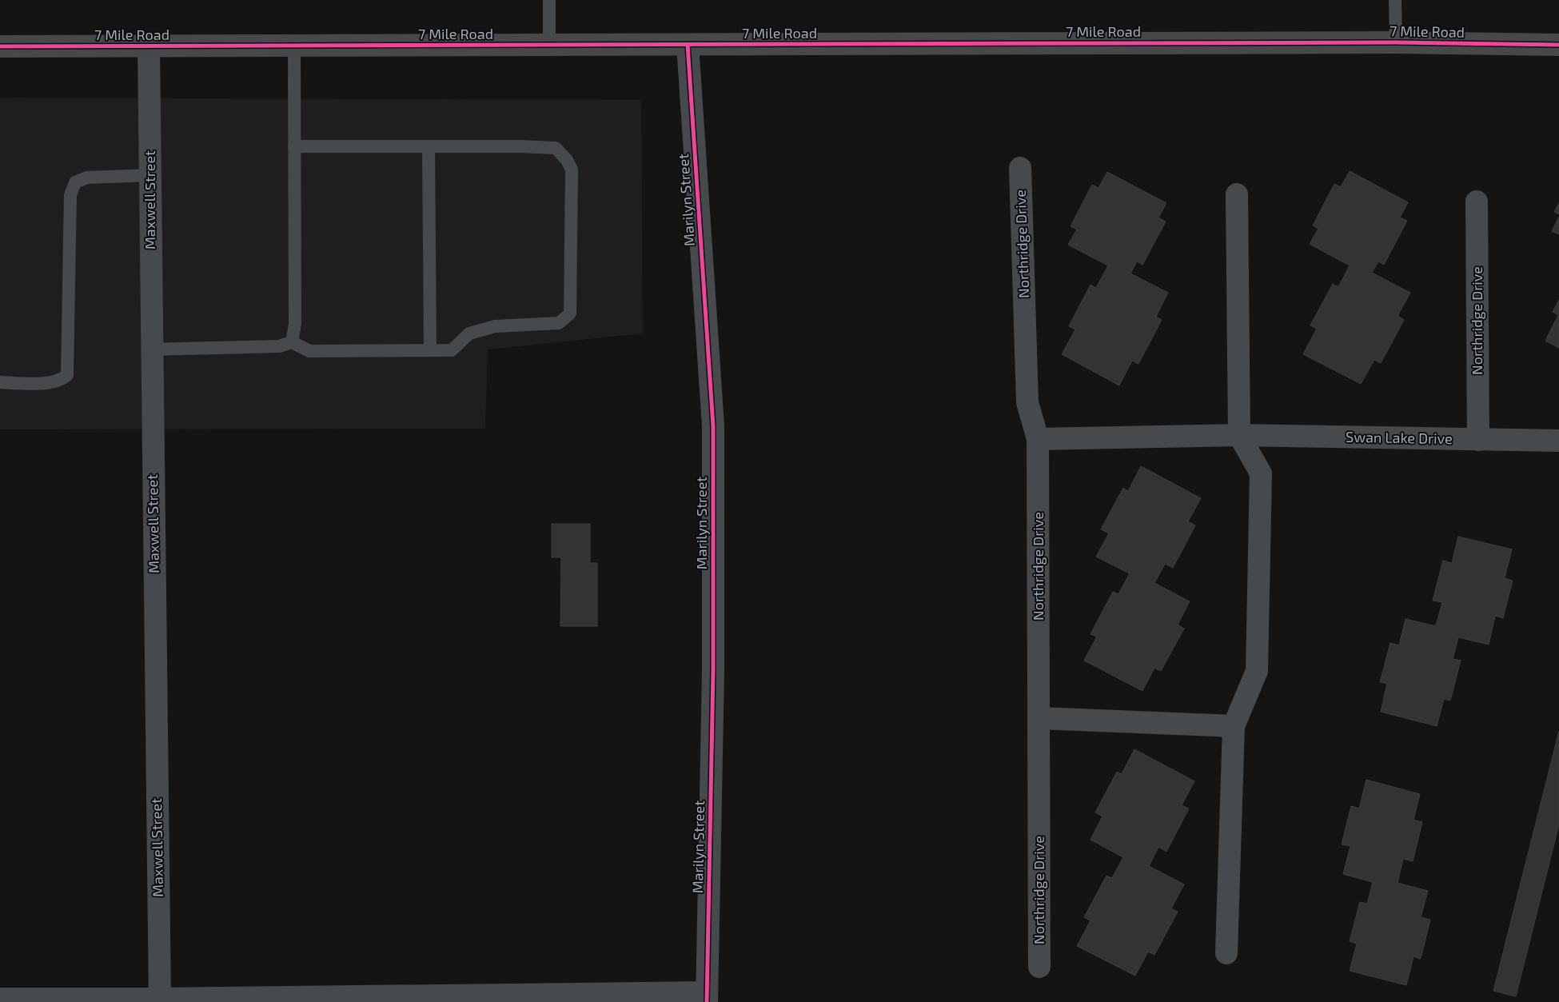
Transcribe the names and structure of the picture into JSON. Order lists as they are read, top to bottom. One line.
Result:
{"streets":{"street":["7 Mile Road","Maxwell Street","Marilyn Street","Northridge Drive","Swan Lake Drive"]},"crossings":[["7 Mile Road","Maxwell Street"],["7 Mile Road","Marilyn Street"],["Northridge Drive","Swan Lake Drive"]]}
